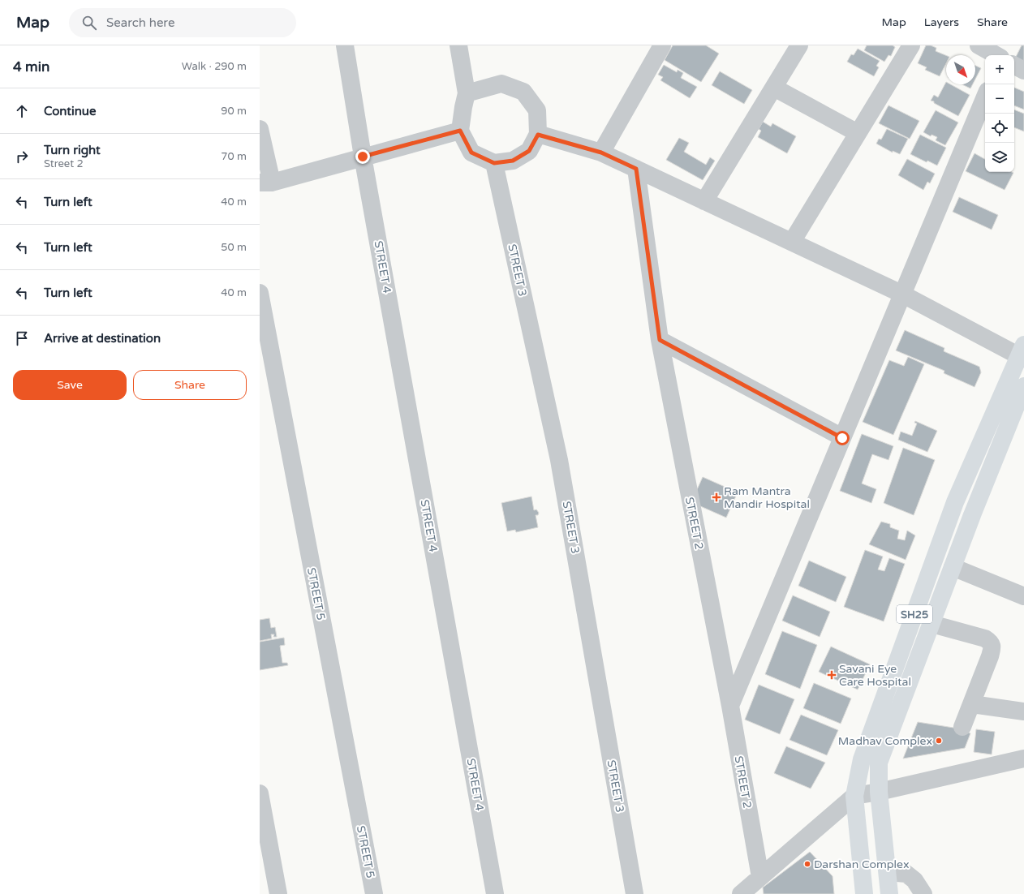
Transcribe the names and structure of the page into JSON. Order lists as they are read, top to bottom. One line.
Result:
{"streets":{"main road":["SH25"],"street":["STREET 4","STREET 3","STREET 2","STREET 5"]},"places":{"health":["Ram Mantra Mandir Hospital","Savani Eye Care Hospital"],"other":["Madhav Complex","Darshan Complex"]},"north":"bottom right","page":{"header":"Map","search":"Search here","nav":["Map","Layers","Share"],"heading":["4 min","Walk · 290 m"],"map_buttons":["+","−"],"list":[["Continue","90 m"],["Turn right","Street 2","70 m"],["Turn left","40 m"],["Turn left","50 m"],["Turn left","40 m"],"Arrive at destination"],"buttons":["Save","Share"]}}
